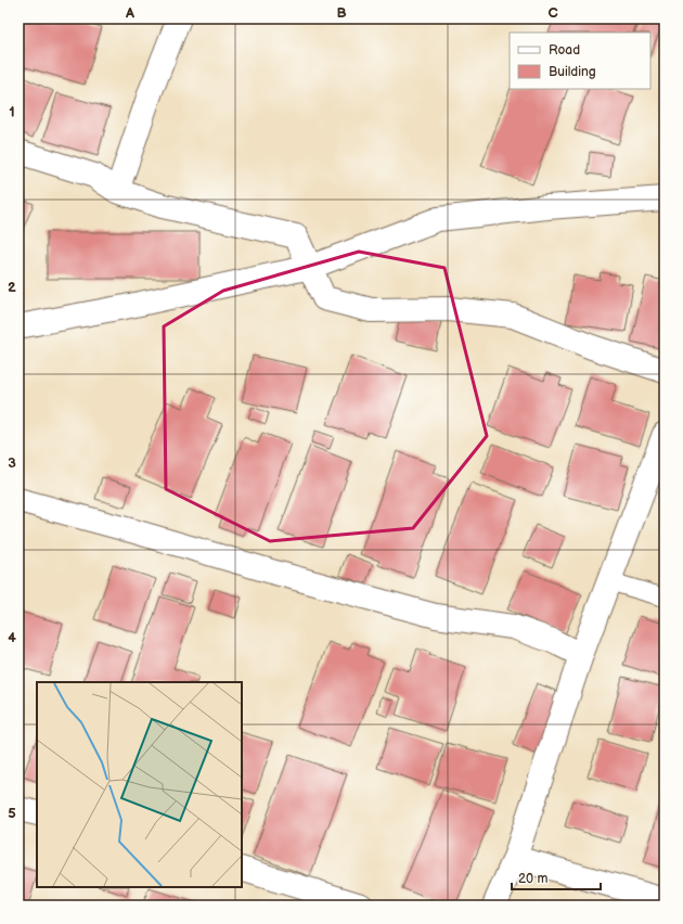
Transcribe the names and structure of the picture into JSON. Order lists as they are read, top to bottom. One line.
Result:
{"legend":["Road","Building"],"scale_bar":"20 m","grid":{"columns":["A","B","C"],"rows":["1","2","3","4","5"]}}
